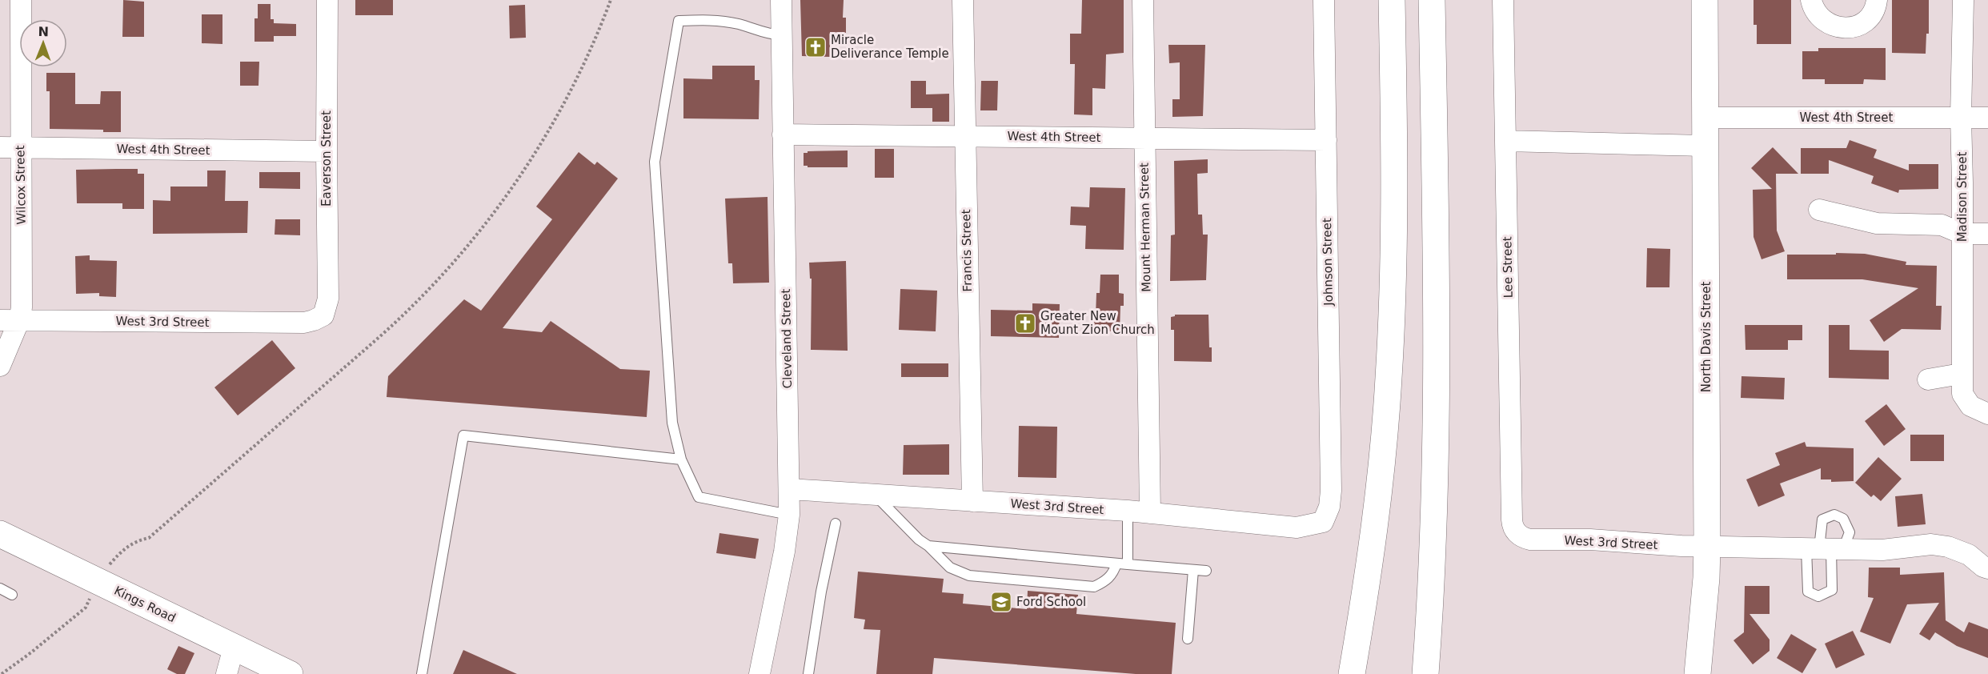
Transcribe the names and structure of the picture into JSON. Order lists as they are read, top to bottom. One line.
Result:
{"streets":{"main road":["North Davis Street","Kings Road"],"street":["West 4th Street","Eaverson Street","Wilcox Street","Madison Street","Mount Herman Street","Francis Street","Johnson Street","Lee Street","West 3rd Street","Cleveland Street"]},"crossings":[["West 4th Street","Eaverson Street"],["West 4th Street","Wilcox Street"],["West 4th Street","Madison Street"],["West 4th Street","Mount Herman Street"],["West 4th Street","Francis Street"],["West 4th Street","Johnson Street"],["West 4th Street","North Davis Street"],["West 4th Street","Cleveland Street"],["Eaverson Street","West 3rd Street"],["Wilcox Street","West 3rd Street"],["Mount Herman Street","West 3rd Street"],["Francis Street","West 3rd Street"],["Johnson Street","West 3rd Street"],["Lee Street","West 3rd Street"],["West 3rd Street","North Davis Street"],["West 3rd Street","Cleveland Street"]],"places":{"church":["Miracle Deliverance Temple","Greater New Mount Zion Church"],"school or university":["Ford School"]},"north":"top"}
